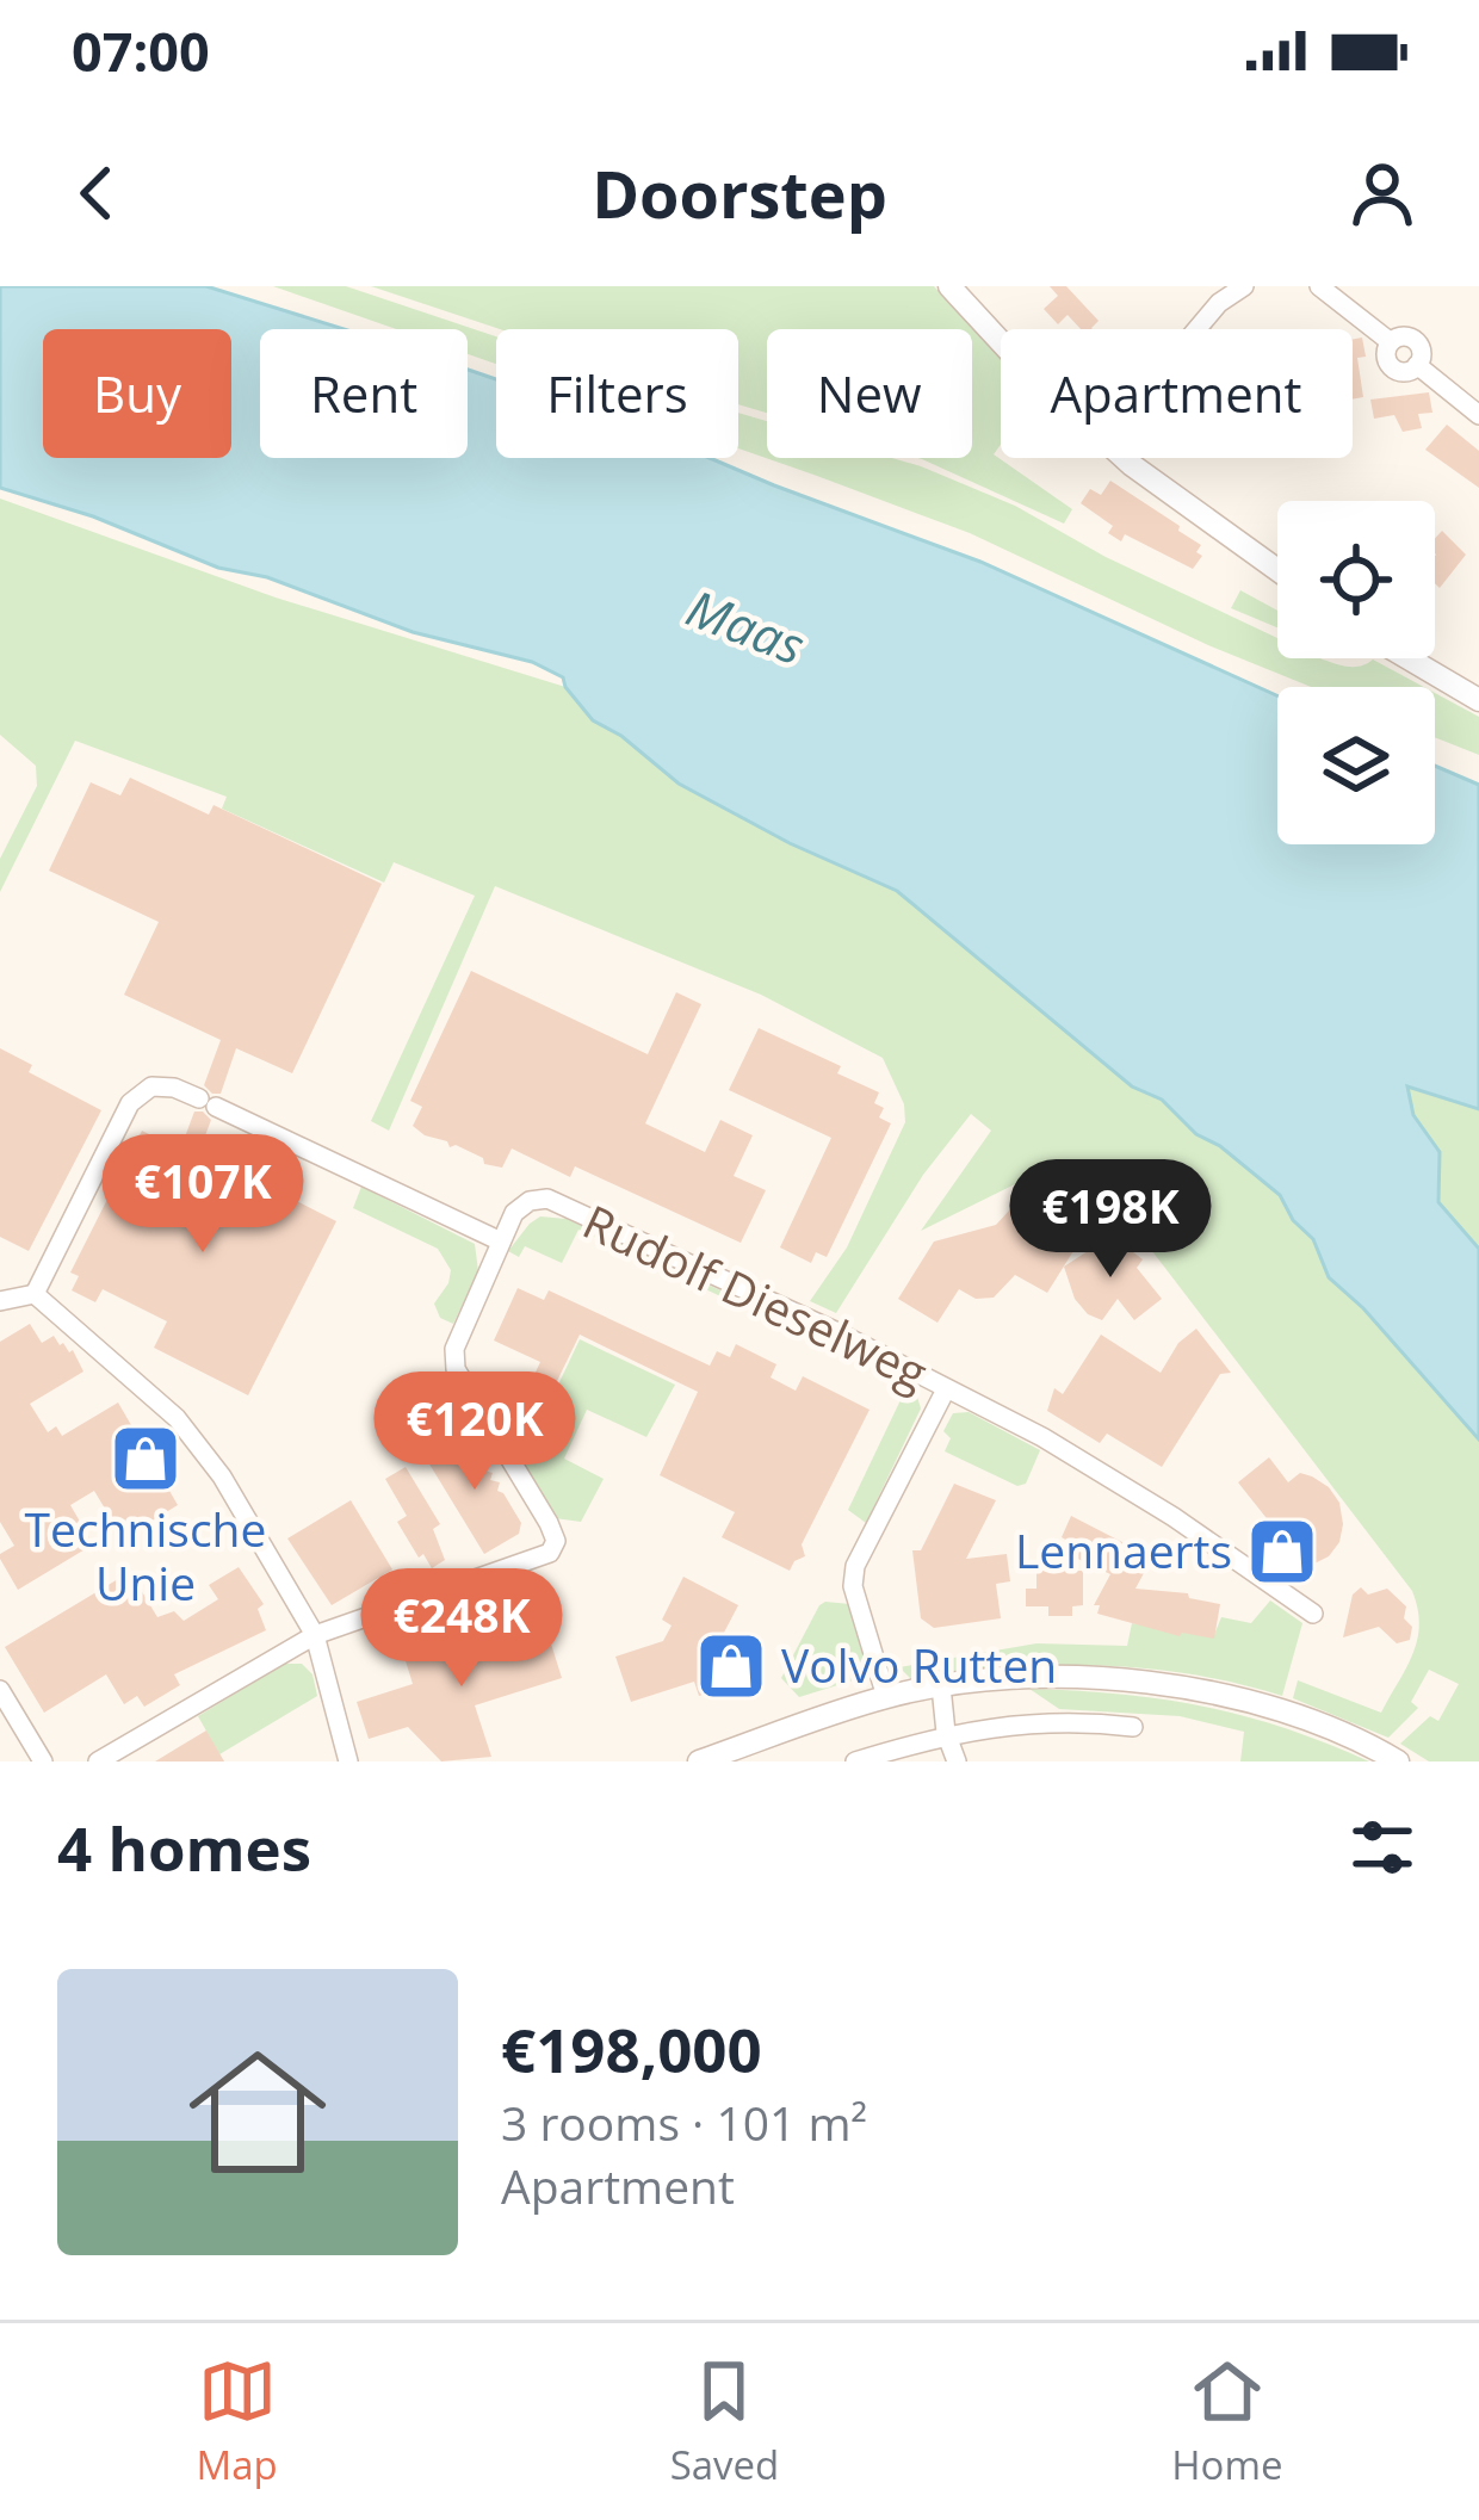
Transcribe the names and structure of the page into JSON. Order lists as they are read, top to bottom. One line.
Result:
{"streets":{"street":["Rudolf Dieselweg"]},"water":["Maas"],"places":{"shop":["Technische Unie","Lennaerts","Volvo Rutten"]},"page":{"status":"07:00","header":"Doorstep","chip":["Buy","Rent","Filters","New","Apartment"],"price":["€107K","€198K","€120K","€248K"],"heading":"4 homes","list":[{"name":"€198,000","note":"3 rooms · 101 m² · Apartment"}],"tabs":["Map","Saved","Home"]}}
